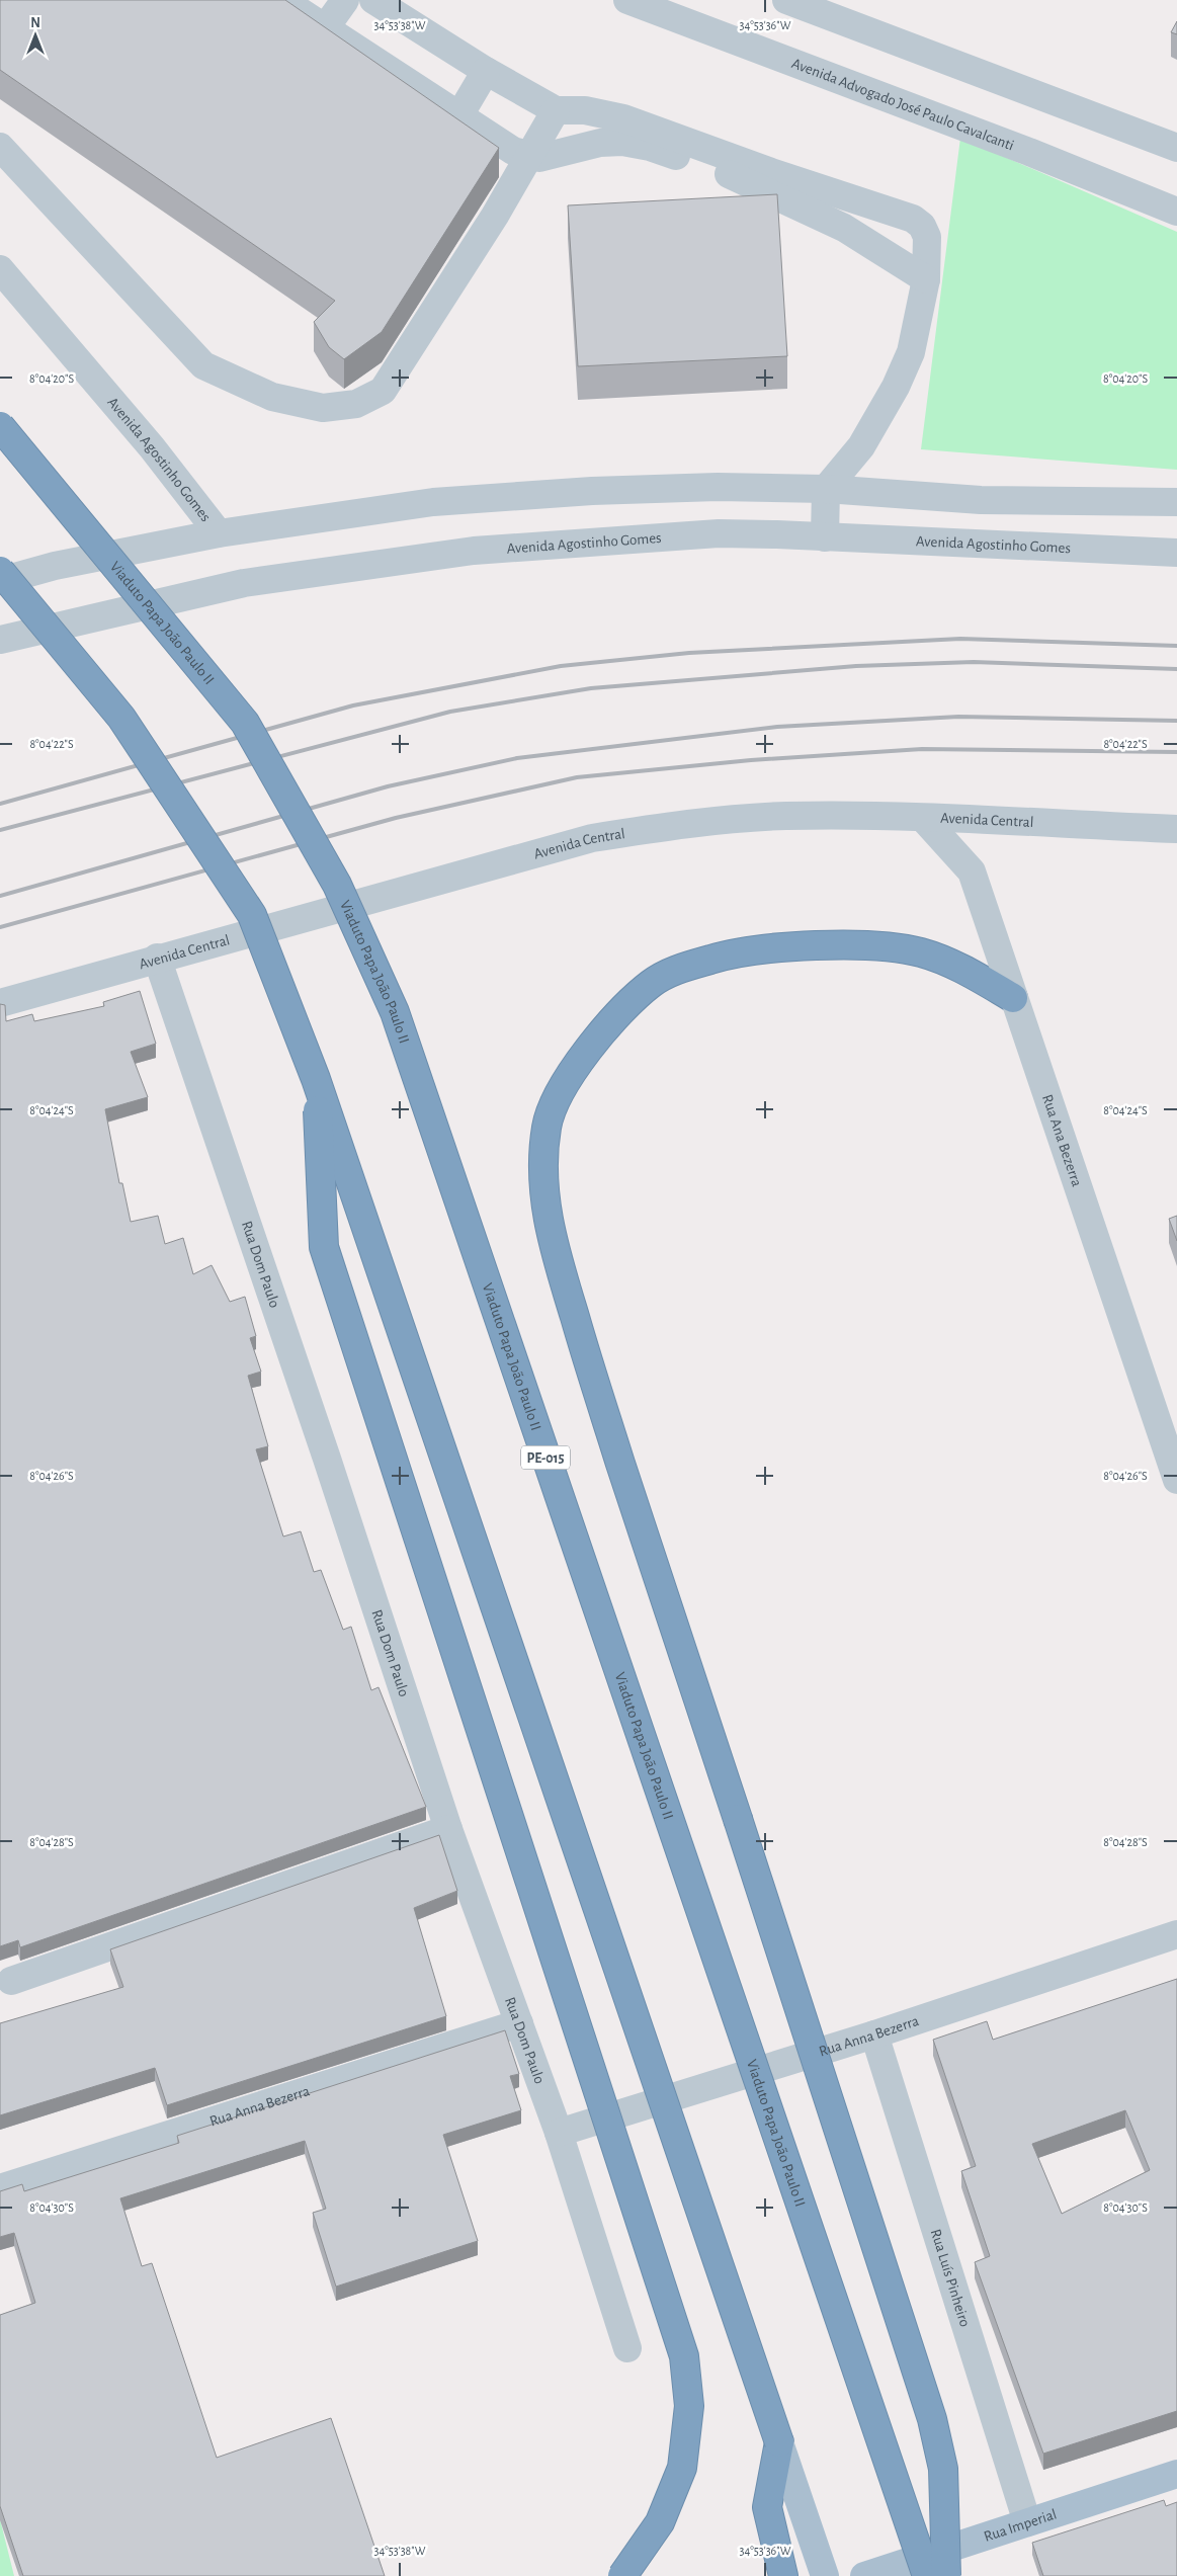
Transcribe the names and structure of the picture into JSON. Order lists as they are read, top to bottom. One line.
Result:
{"streets":{"highway":["Viaduto Papa João Paulo II","PE-015"],"main road":["Rua Imperial"],"street":["Avenida Advogado José Paulo Cavalcanti","Avenida Agostinho Gomes","Avenida Central","Rua Ana Bezerra","Rua Dom Paulo","Rua Anna Bezerra","Rua Luís Pinheiro"]},"crossings":[["Avenida Central","Rua Ana Bezerra"],["Avenida Central","Rua Dom Paulo"],["Rua Dom Paulo","Rua Anna Bezerra"],["Rua Anna Bezerra","Rua Luís Pinheiro"],["Rua Luís Pinheiro","Rua Imperial"]],"north":"top","coordinates":["34°53'38\"W","34°53'36\"W","8°04'20\"S","8°04'22\"S","8°04'24\"S","8°04'26\"S","8°04'28\"S","8°04'30\"S"]}
